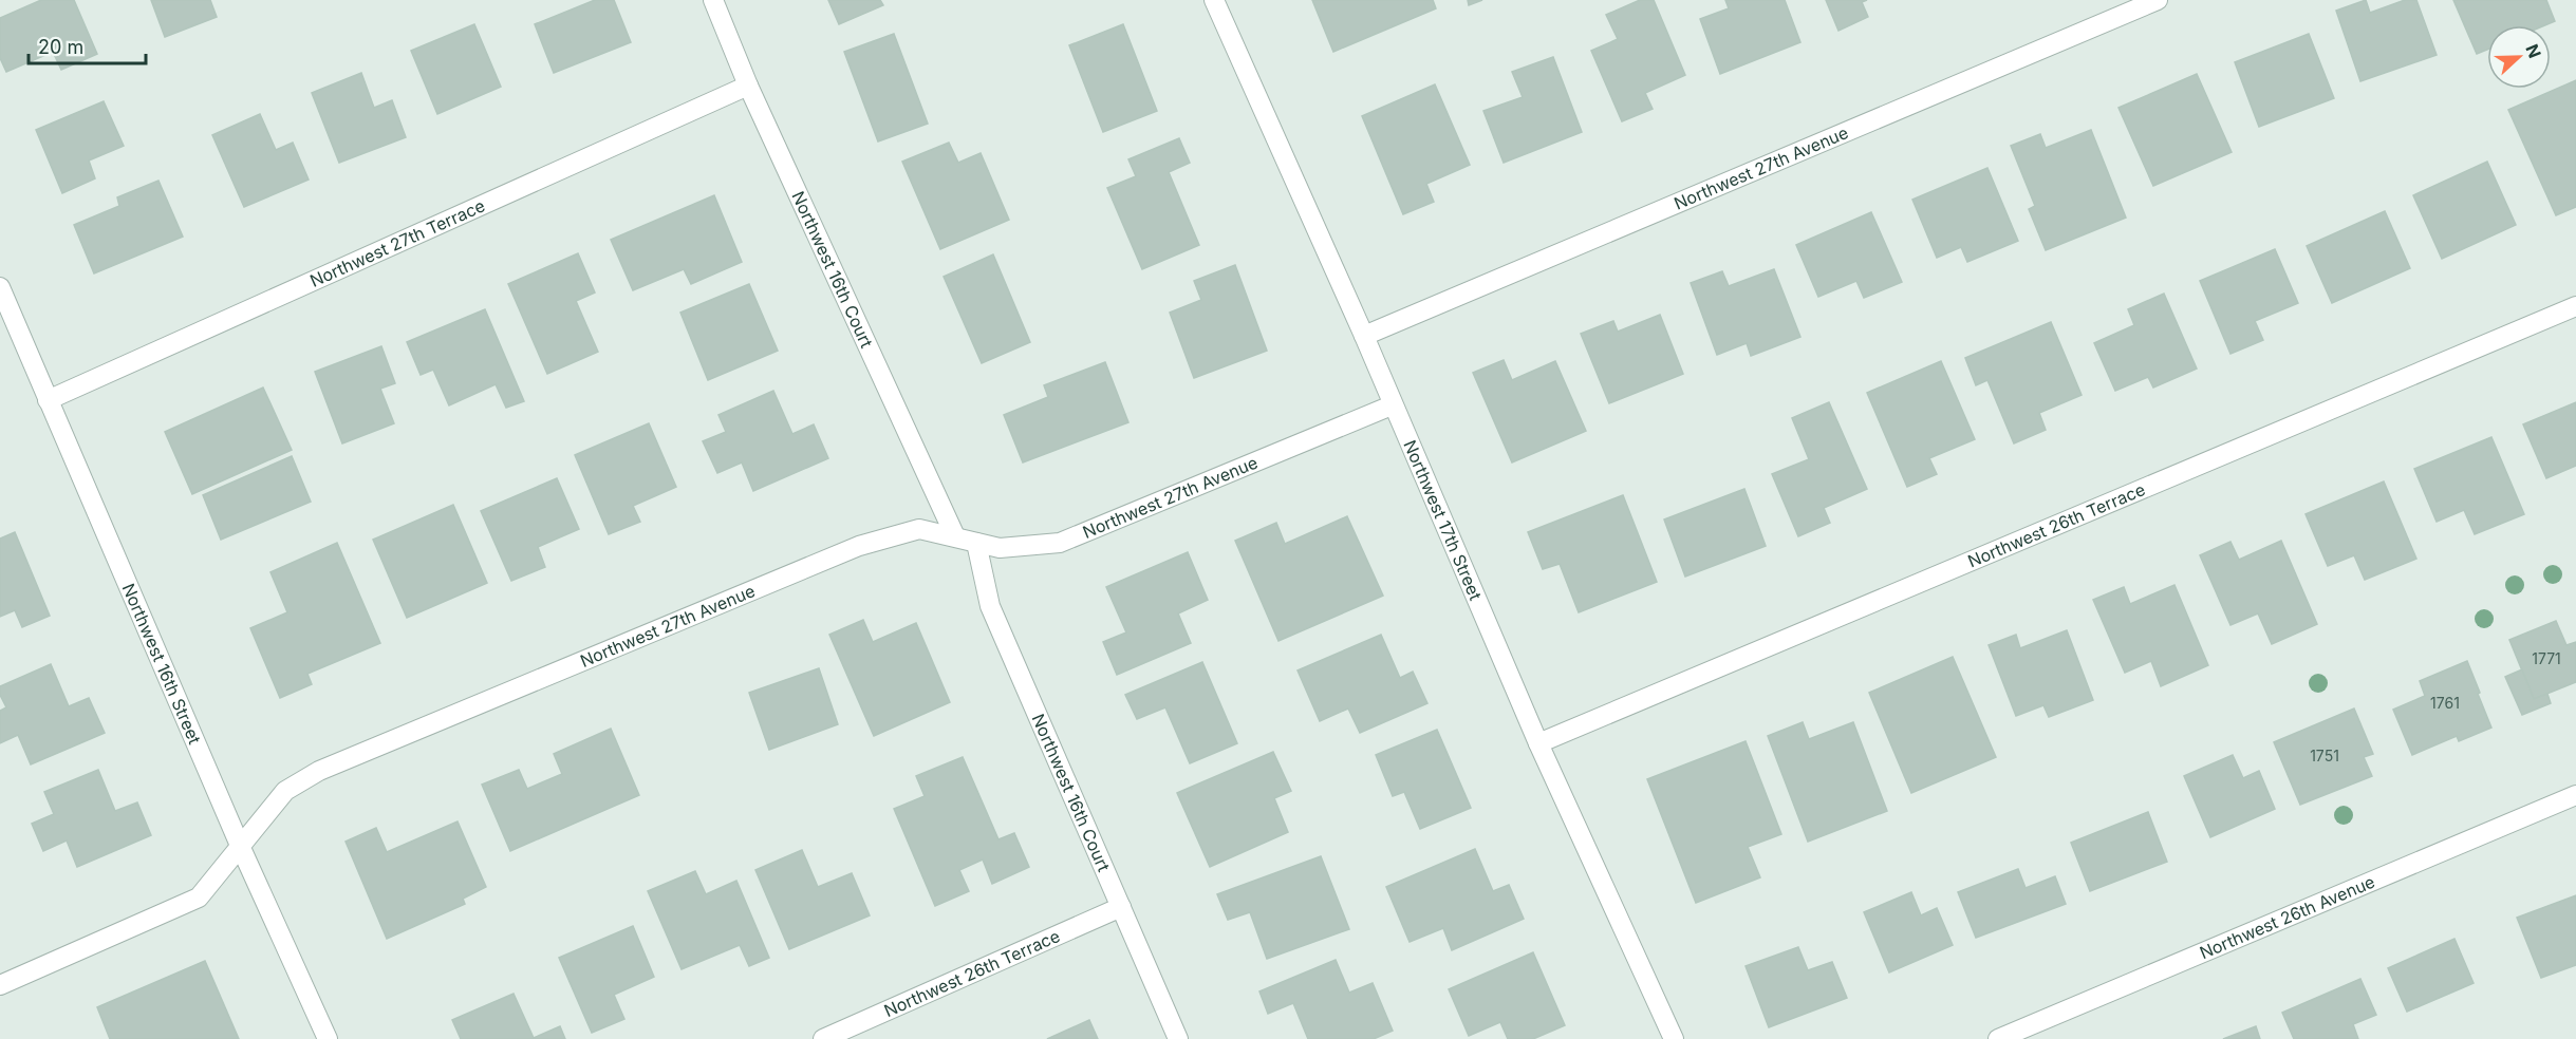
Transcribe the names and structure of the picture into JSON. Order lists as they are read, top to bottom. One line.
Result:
{"streets":{"street":["Northwest 27th Avenue","Northwest 27th Terrace","Northwest 16th Court","Northwest 17th Street","Northwest 26th Terrace","Northwest 16th Street","Northwest 26th Avenue"]},"crossings":[["Northwest 27th Avenue","Northwest 16th Court"],["Northwest 27th Avenue","Northwest 17th Street"],["Northwest 27th Avenue","Northwest 16th Street"],["Northwest 27th Terrace","Northwest 16th Court"],["Northwest 27th Terrace","Northwest 16th Street"],["Northwest 16th Court","Northwest 26th Terrace"],["Northwest 17th Street","Northwest 26th Terrace"]],"house_numbers":["1771","1761","1751"],"scale_bar":"20 m","north":"right"}
